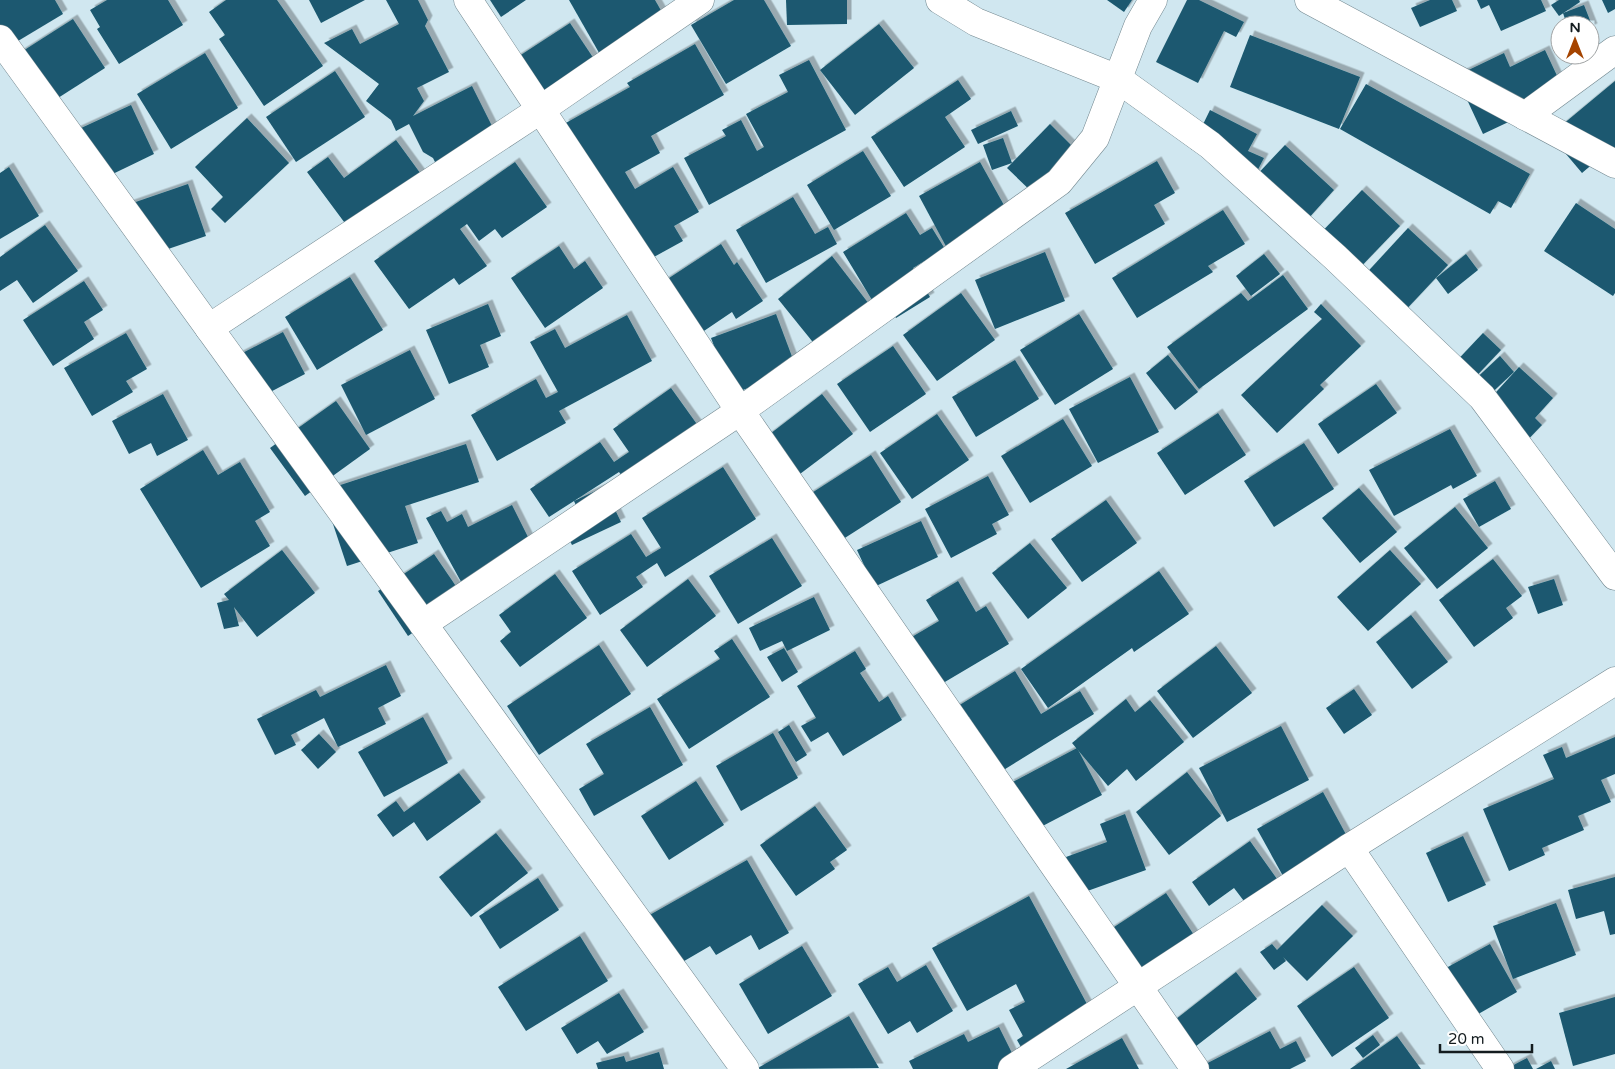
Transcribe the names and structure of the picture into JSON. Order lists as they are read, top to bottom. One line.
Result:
{"scale_bar":"20 m","north":"top"}
